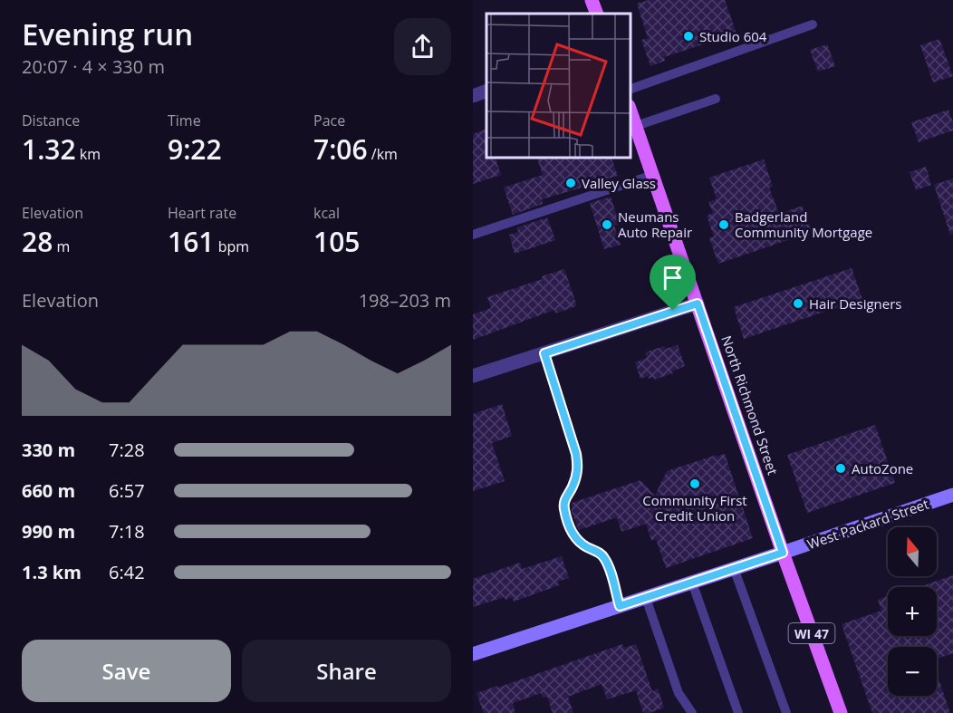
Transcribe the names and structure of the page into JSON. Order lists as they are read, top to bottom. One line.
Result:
{"streets":{"main road":["North Richmond Street","WI 47"],"street":["West Packard Street"]},"crossings":[["North Richmond Street","West Packard Street"]],"places":["Studio 604","Valley Glass","Neumans Auto Repair","Badgerland Community Mortgage","Hair Designers","AutoZone","Community First Credit Union"],"north":"top","page":{"heading":["Evening run","20:07 · 4 × 330 m"],"stats":[["Distance","1.32 km"],["Time","9:22"],["Pace","7:06 /km"],["Elevation","28 m"],["Heart rate","161 bpm"],["kcal","105"]],"chart":["Elevation","198–203 m"],"list":[{"name":"330 m","note":"7:28"},{"name":"660 m","note":"6:57"},{"name":"990 m","note":"7:18"},{"name":"1.3 km","note":"6:42"}],"map_buttons":["+","−"],"buttons":["Save","Share"]}}
